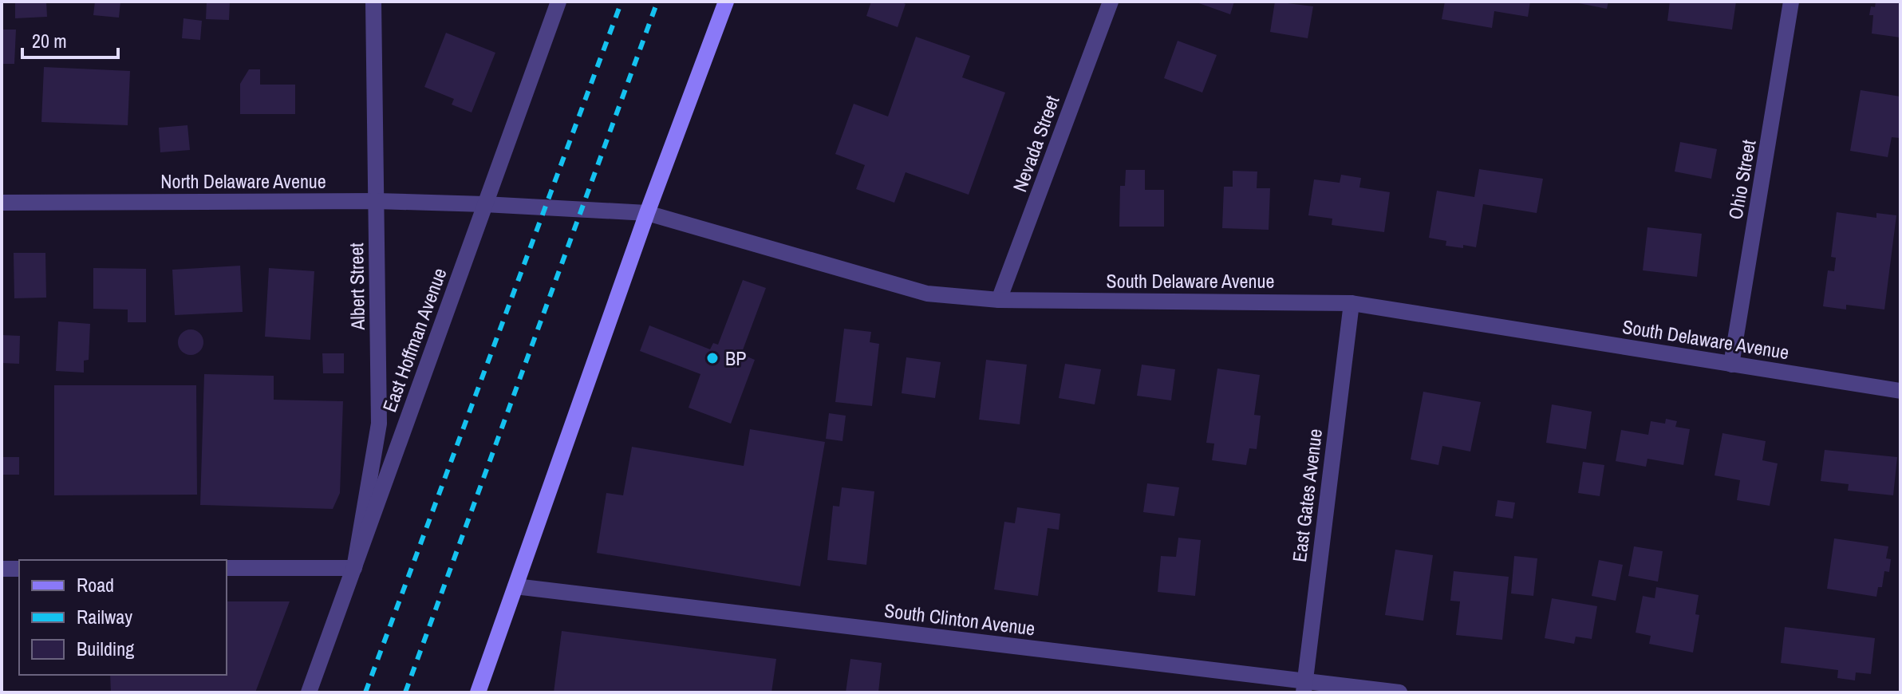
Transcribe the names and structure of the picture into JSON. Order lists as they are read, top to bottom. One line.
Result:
{"streets":{"street":["Nevada Street","Ohio Street","North Delaware Avenue","South Delaware Avenue","Albert Street","East Hoffman Avenue","East Gates Avenue","South Clinton Avenue"]},"crossings":[["Nevada Street","South Delaware Avenue"],["Ohio Street","South Delaware Avenue"],["North Delaware Avenue","South Delaware Avenue"],["North Delaware Avenue","Albert Street"],["North Delaware Avenue","East Hoffman Avenue"],["South Delaware Avenue","East Hoffman Avenue"],["South Delaware Avenue","East Gates Avenue"],["Albert Street","East Hoffman Avenue"],["East Gates Avenue","South Clinton Avenue"]],"places":["BP"],"legend":["Road","Railway","Building"],"scale_bar":"20 m"}
